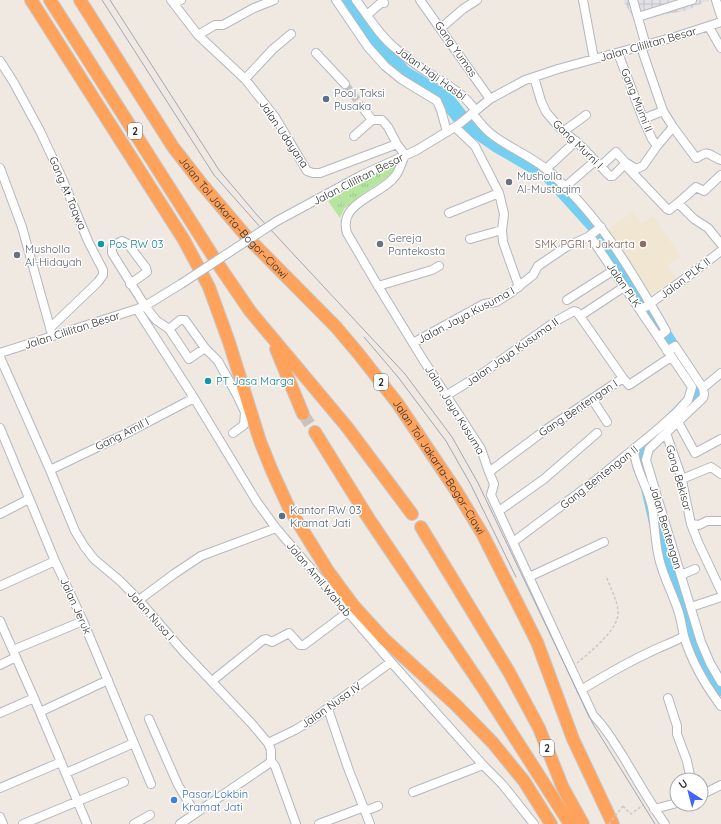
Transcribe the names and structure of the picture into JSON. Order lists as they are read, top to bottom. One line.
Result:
{"streets":{"highway":["2","Jalan Tol Jakarta–Bogor–Ciawi"],"street":["Jalan Cililitan Besar","Gang Yumas","Jalan Haji Hasbi","Gang Murni II","Jalan Udayana","Gang Murni I","Gang At Taqwa","Jalan PLK II","Jalan PLK","Jalan Jaya Kusuma I","Jalan Jaya Kusuma II","Gang Bentengan I","Jalan Jaya Kusuma","Gang Amil I","Gang Bentengan II","Gang Bekisar","Jalan Bentengan","Jalan Amil Wahab","Jalan Jeruk","Jalan Nusa I","Jalan Nusa IV"]},"crossings":[["Jalan Cililitan Besar","Gang Yumas"],["Jalan Cililitan Besar","Jalan Haji Hasbi"],["Jalan Cililitan Besar","Gang Murni II"],["Jalan Cililitan Besar","Gang Murni I"],["Jalan Cililitan Besar","Gang At Taqwa"],["Jalan Cililitan Besar","Jalan Jaya Kusuma"],["Jalan Cililitan Besar","Jalan Amil Wahab"],["Jalan Haji Hasbi","Jalan PLK"],["Jalan PLK II","Jalan PLK"],["Jalan PLK","Jalan Jaya Kusuma II"],["Jalan PLK","Jalan Bentengan"],["Jalan Jaya Kusuma I","Jalan Jaya Kusuma"],["Jalan Jaya Kusuma II","Gang Bentengan I"],["Jalan Jaya Kusuma II","Jalan Jaya Kusuma"],["Gang Bentengan I","Jalan Jaya Kusuma"],["Jalan Jaya Kusuma","Gang Bentengan II"],["Gang Amil I","Jalan Amil Wahab"],["Gang Amil I","Jalan Nusa I"],["Gang Bentengan II","Jalan Bentengan"],["Gang Bekisar","Jalan Bentengan"],["Jalan Amil Wahab","Jalan Nusa IV"],["Jalan Nusa I","Jalan Nusa IV"]],"places":["Pool Taksi Pusaka","Musholla Al-Mustaqim","Pos RW 03","Gereja Pantekosta","SMK PGRI 1 Jakarta","Musholla Al-Hidayah","PT Jasa Marga","Kantor RW 03 Kramat Jati","Pasar Lokbin Kramat Jati"],"north":"top left"}
